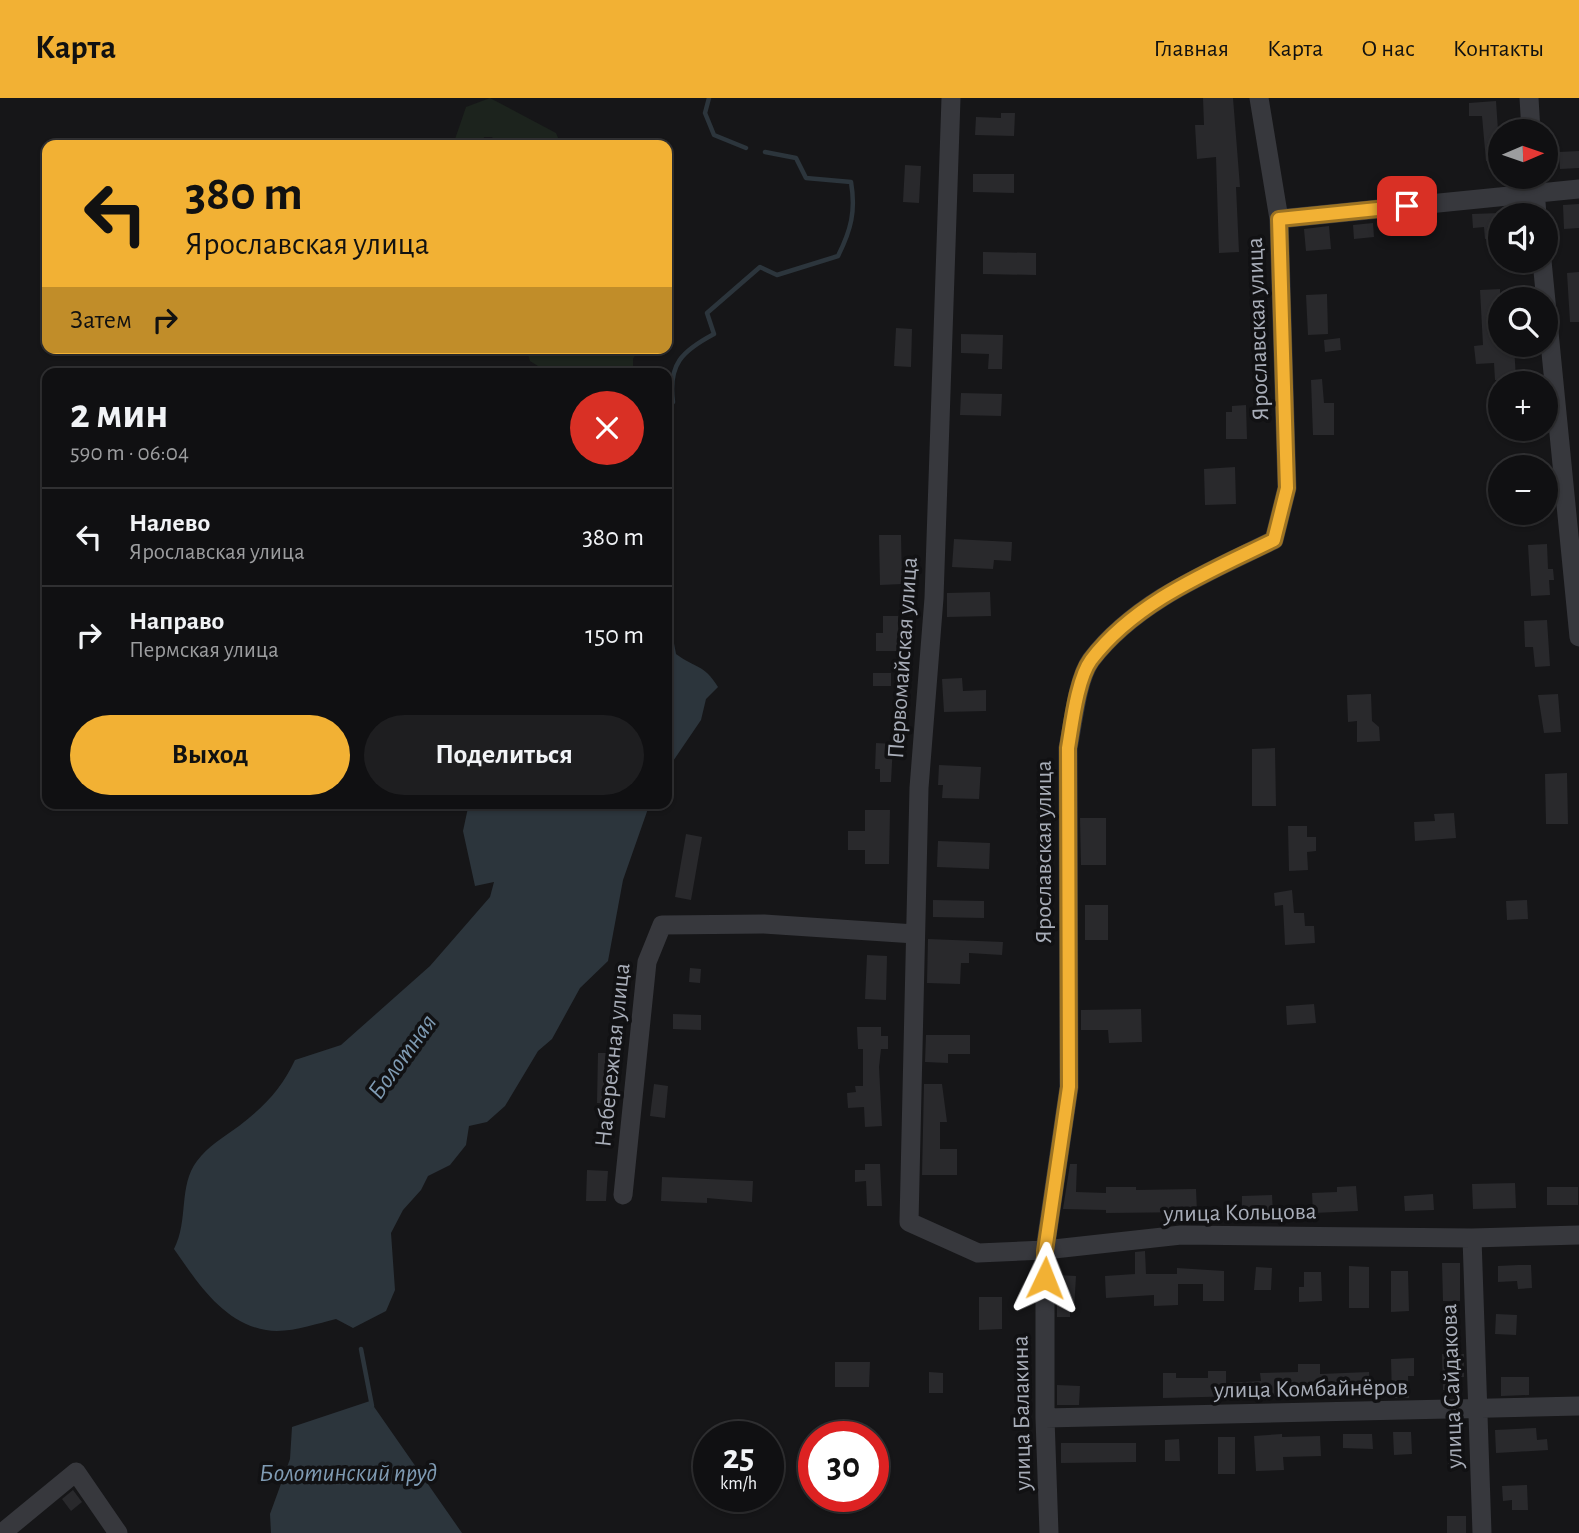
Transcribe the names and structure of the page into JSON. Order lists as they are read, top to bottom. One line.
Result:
{"streets":{"street":["Ярославская улица","Первомайская улица","Набережная улица","улица Кольцова","улица Сайдакова","улица Комбайнёров","улица Балакина"]},"crossings":[["Ярославская улица","улица Кольцова"],["Ярославская улица","улица Балакина"],["Первомайская улица","Набережная улица"],["Первомайская улица","улица Кольцова"],["улица Кольцова","улица Сайдакова"],["улица Кольцова","улица Балакина"],["улица Сайдакова","улица Комбайнёров"],["улица Комбайнёров","улица Балакина"]],"water":["Болотная","Болотинский пруд"],"north":"right","page":{"header":"Карта","nav":["Главная","Карта","О нас","Контакты"],"map_buttons":["+","−"],"turn":["380 m","Ярославская улица"],"then":"Затем","heading":["2 мин","590 m · 06:04"],"list":[{"name":"Налево","note":"Ярославская улица","value":"380 m"},{"name":"Направо","note":"Пермская улица","value":"150 m"}],"buttons":["Выход","Поделиться"],"speed":"25 km/h","limit":"30"}}
